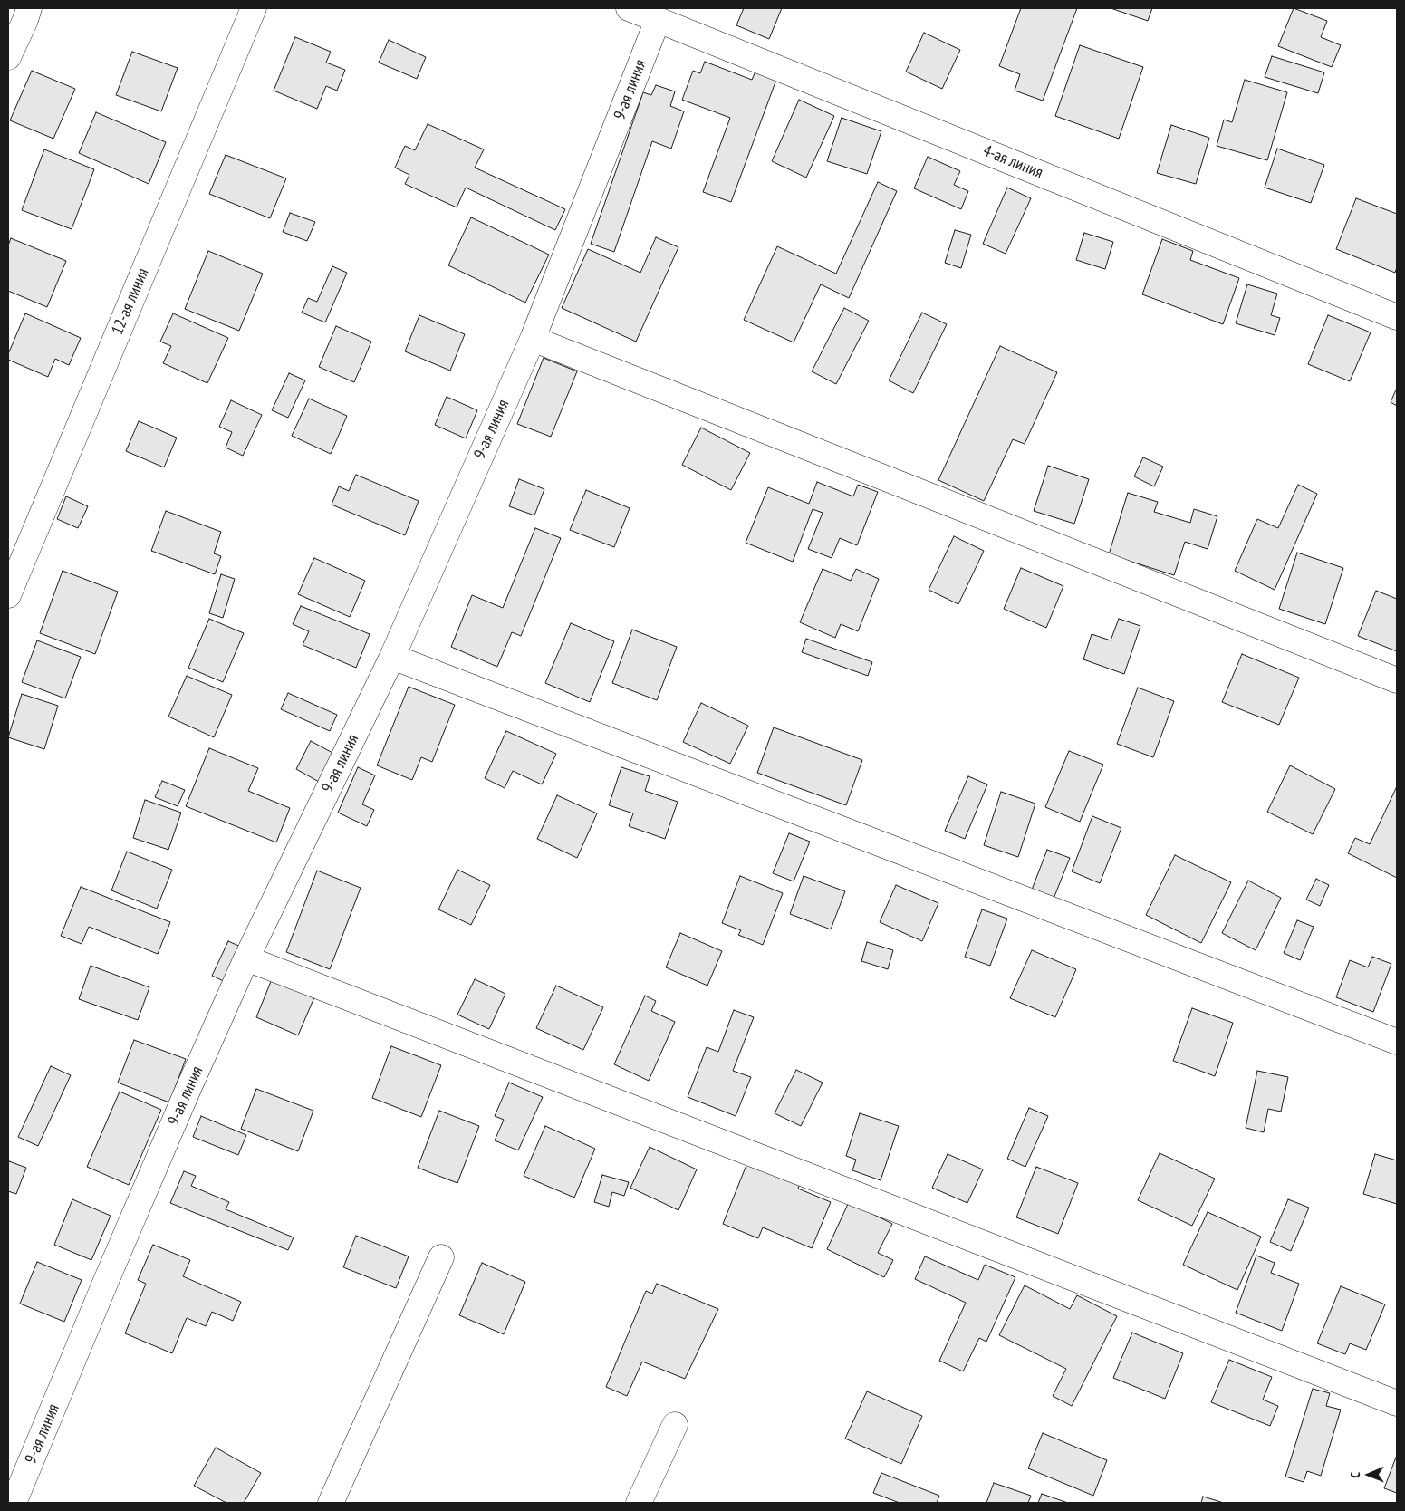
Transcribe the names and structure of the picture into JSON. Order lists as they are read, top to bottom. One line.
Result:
{"streets":{"street":["9-ая линия","4-ая линия","12-ая линия"]},"crossings":[["9-ая линия","4-ая линия"]],"north":"left"}
